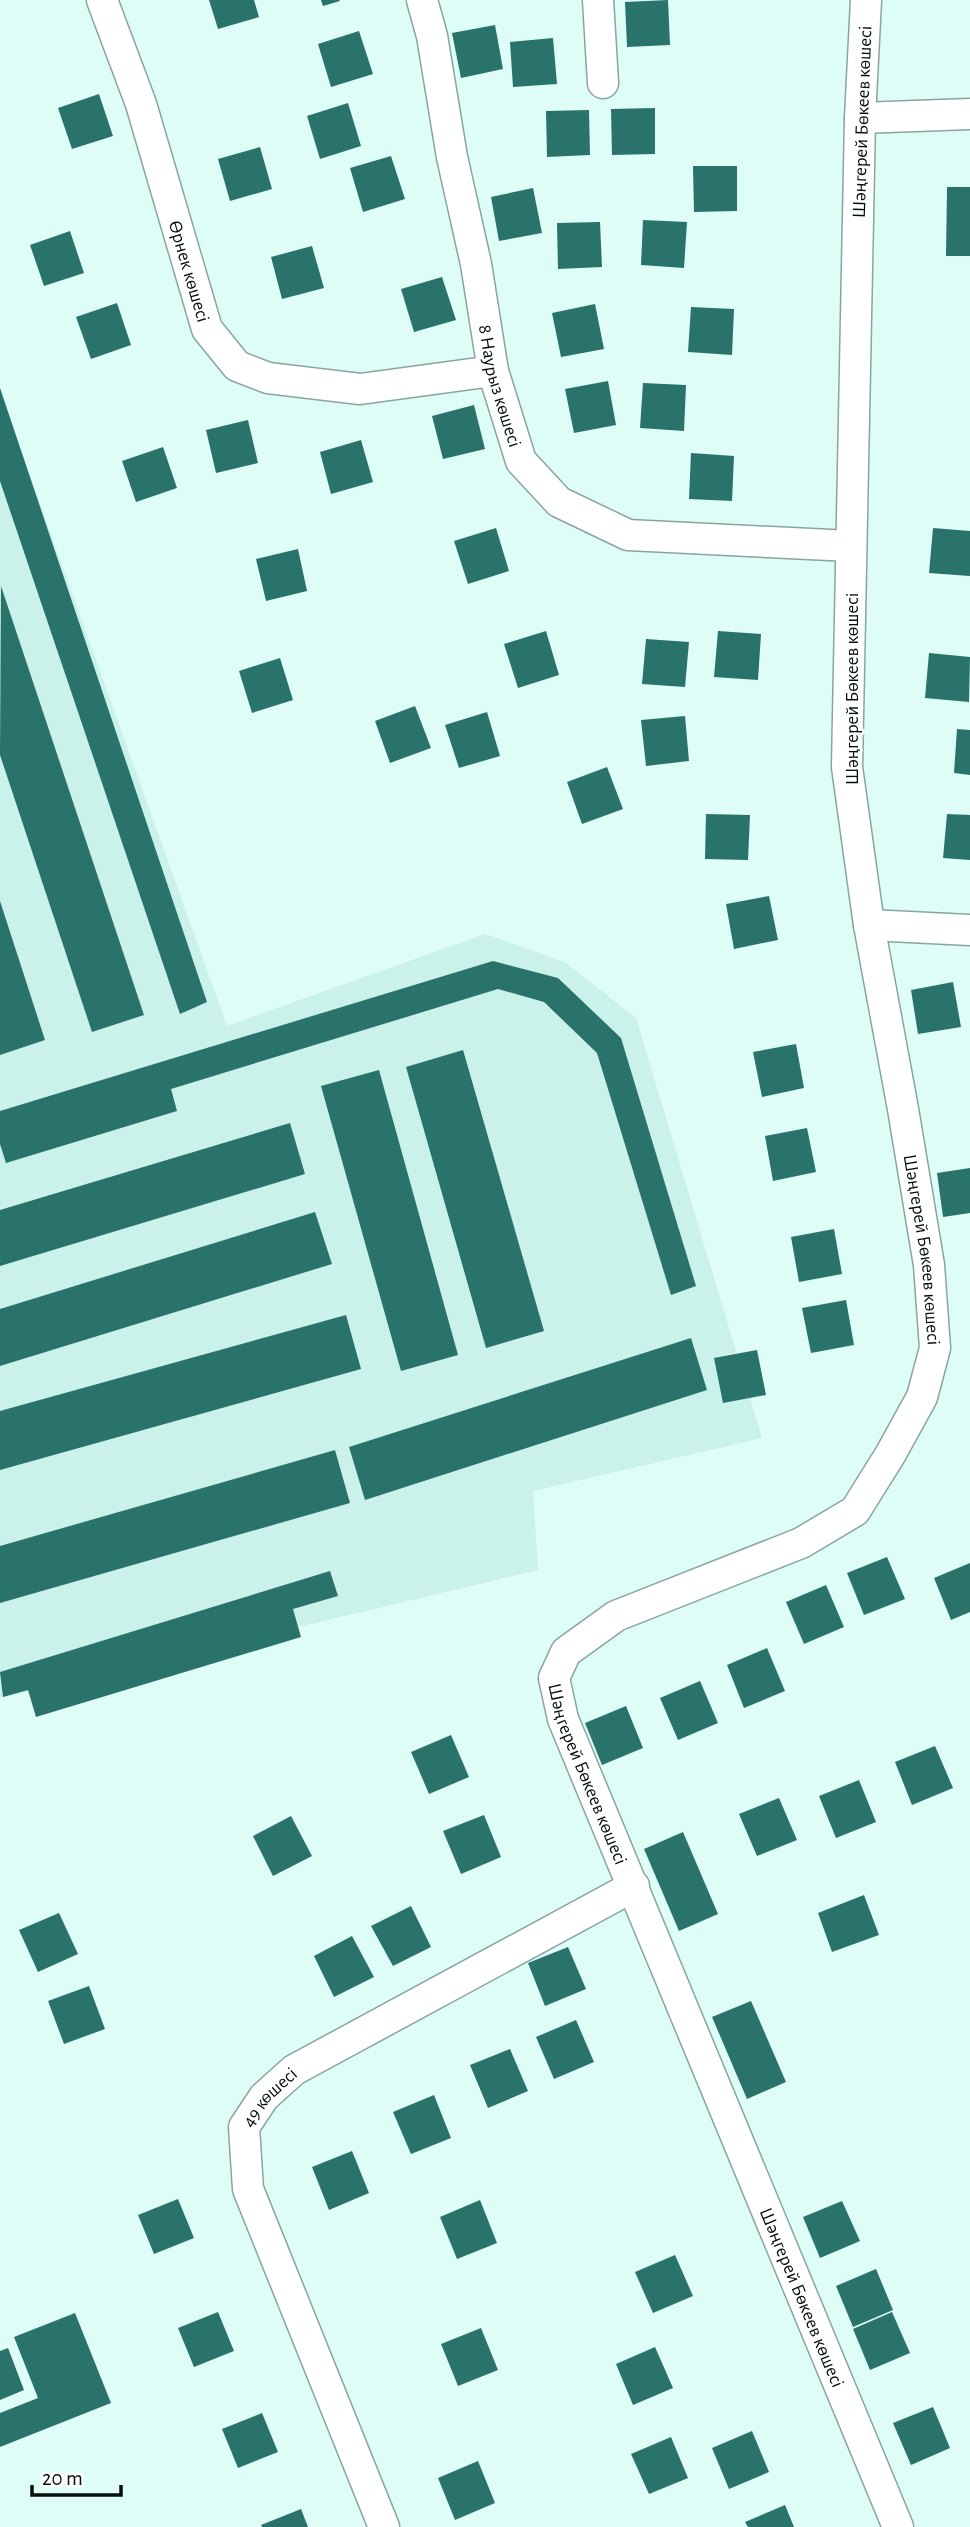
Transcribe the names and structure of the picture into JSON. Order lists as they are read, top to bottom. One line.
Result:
{"streets":{"street":["Шәңгерей Бөкеев көшесі","Өрнек көшесі","8 Наурыз көшесі","49 көшесі"]},"crossings":[["Шәңгерей Бөкеев көшесі","8 Наурыз көшесі"],["Шәңгерей Бөкеев көшесі","49 көшесі"],["Өрнек көшесі","8 Наурыз көшесі"]],"scale_bar":"20 m"}
